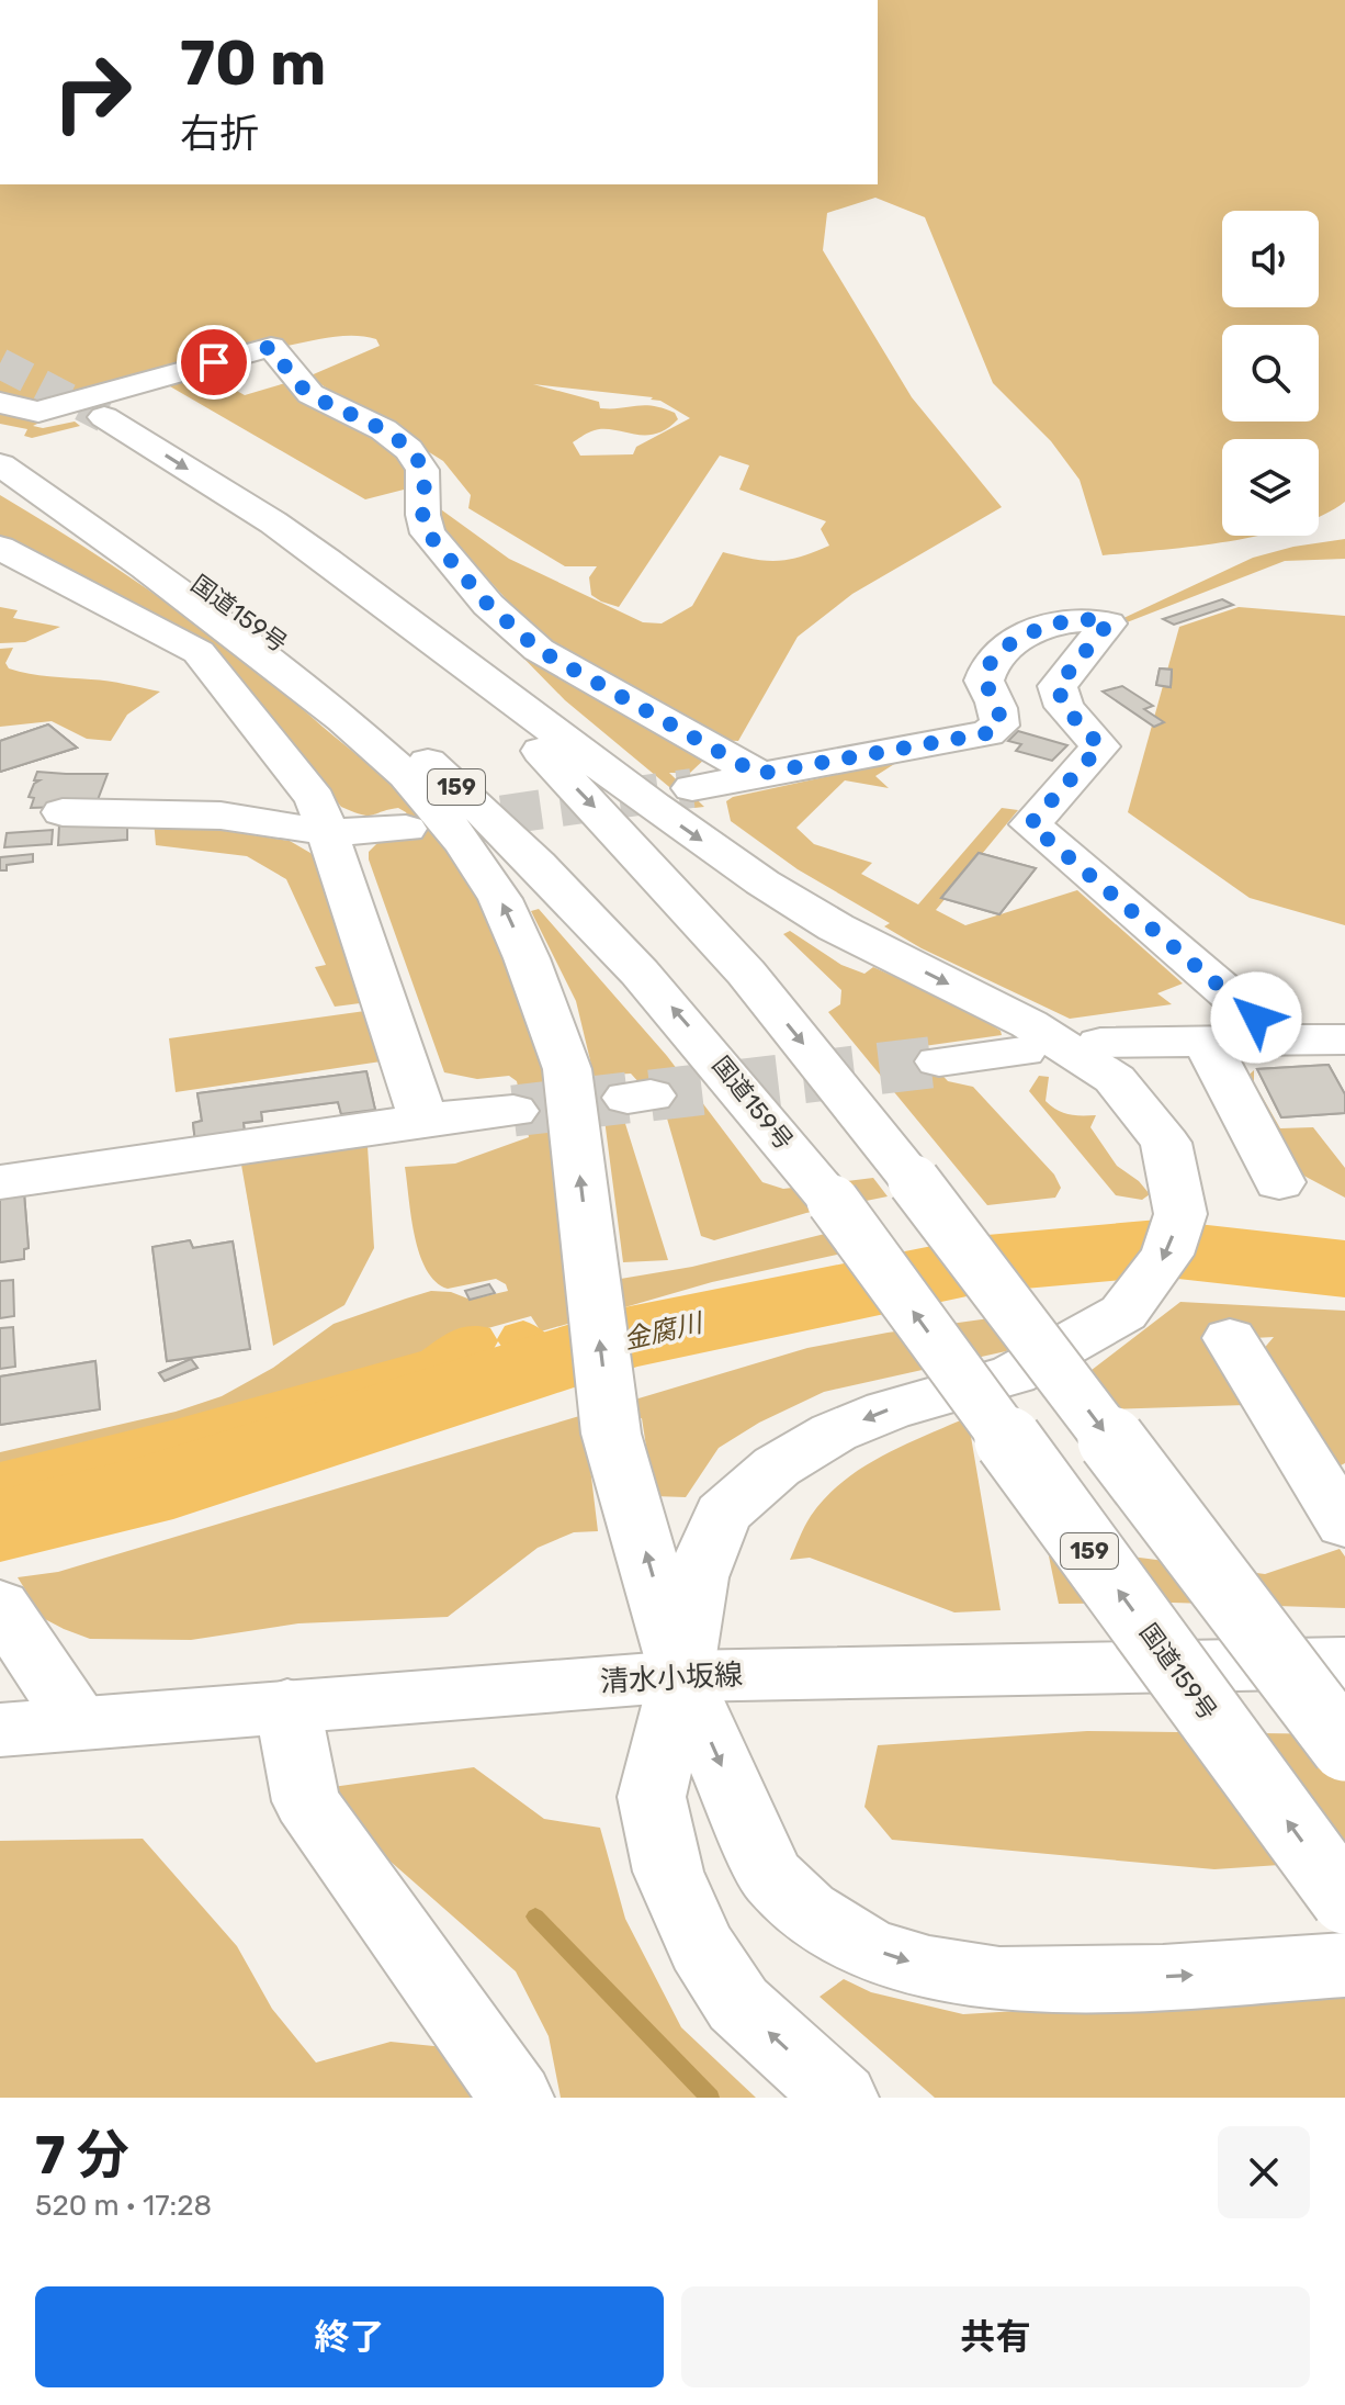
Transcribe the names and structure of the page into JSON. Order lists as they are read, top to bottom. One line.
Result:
{"streets":{"main road":["国道159号","159","清水小坂線"]},"crossings":[["国道159号","159"],["159","清水小坂線"]],"water":["金腐川"],"page":{"turn":["70 m","右折"],"heading":["7 分","520 m · 17:28"],"buttons":["終了","共有"]}}
